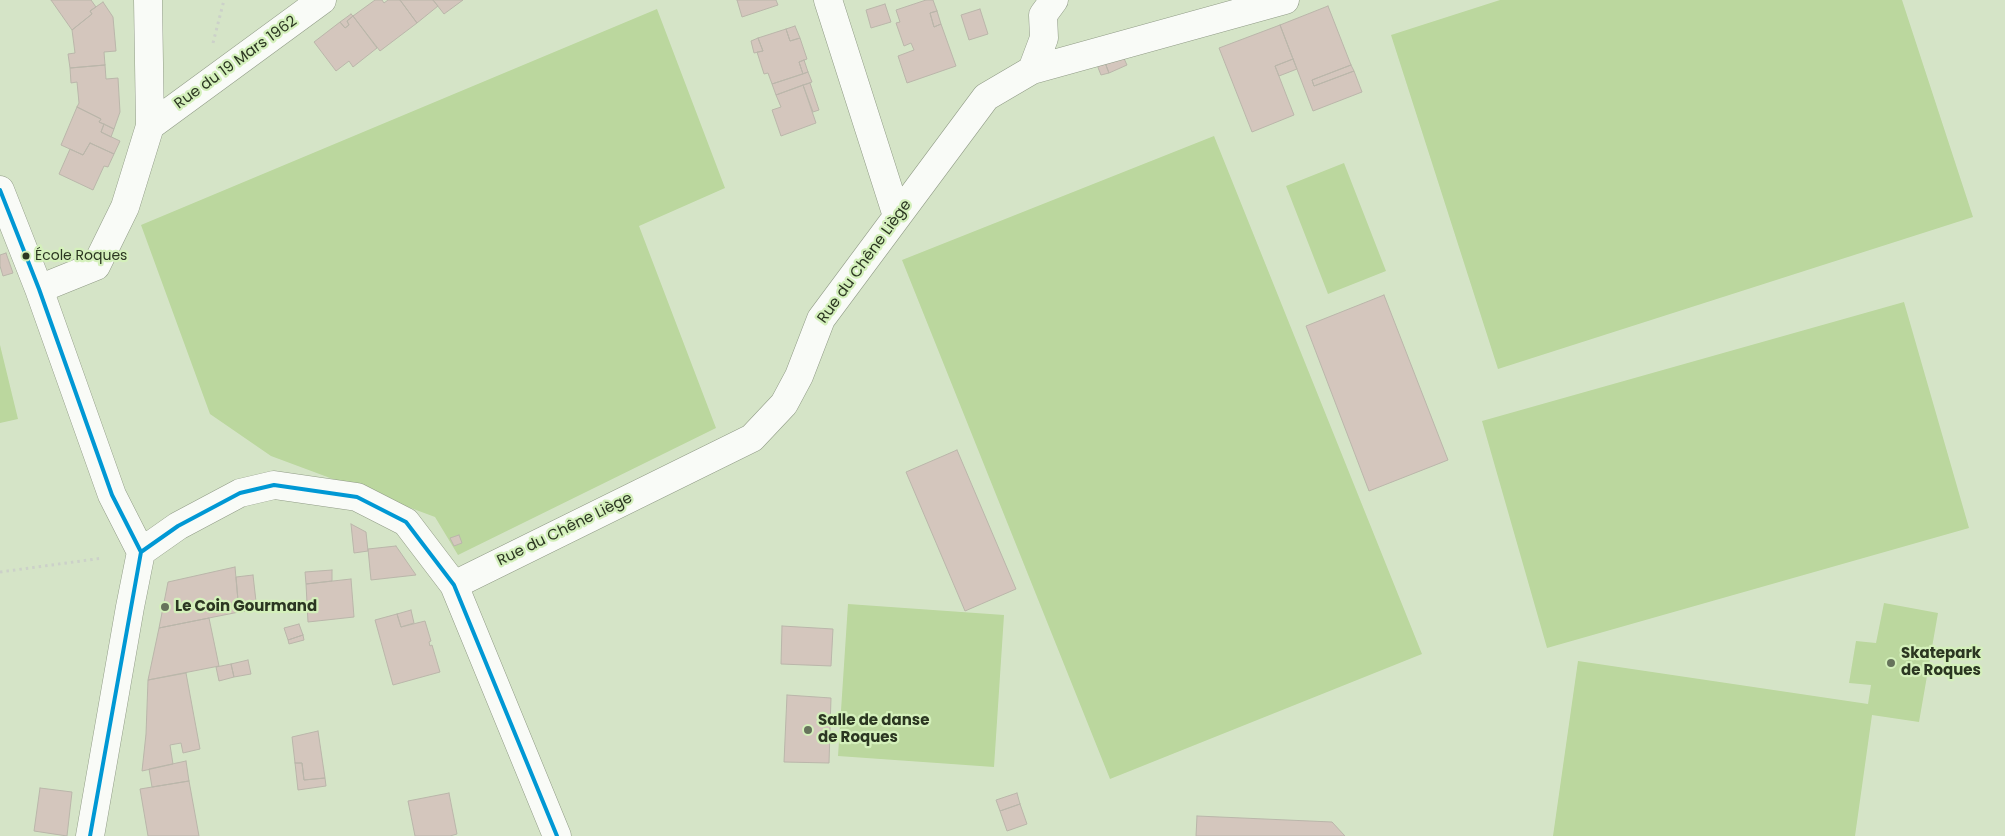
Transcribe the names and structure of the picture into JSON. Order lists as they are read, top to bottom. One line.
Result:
{"streets":{"street":["Rue du 19 Mars 1962","Rue du Chêne Liège"]},"places":["École Roques","Le Coin Gourmand","Skatepark de Roques","Salle de danse de Roques"]}
